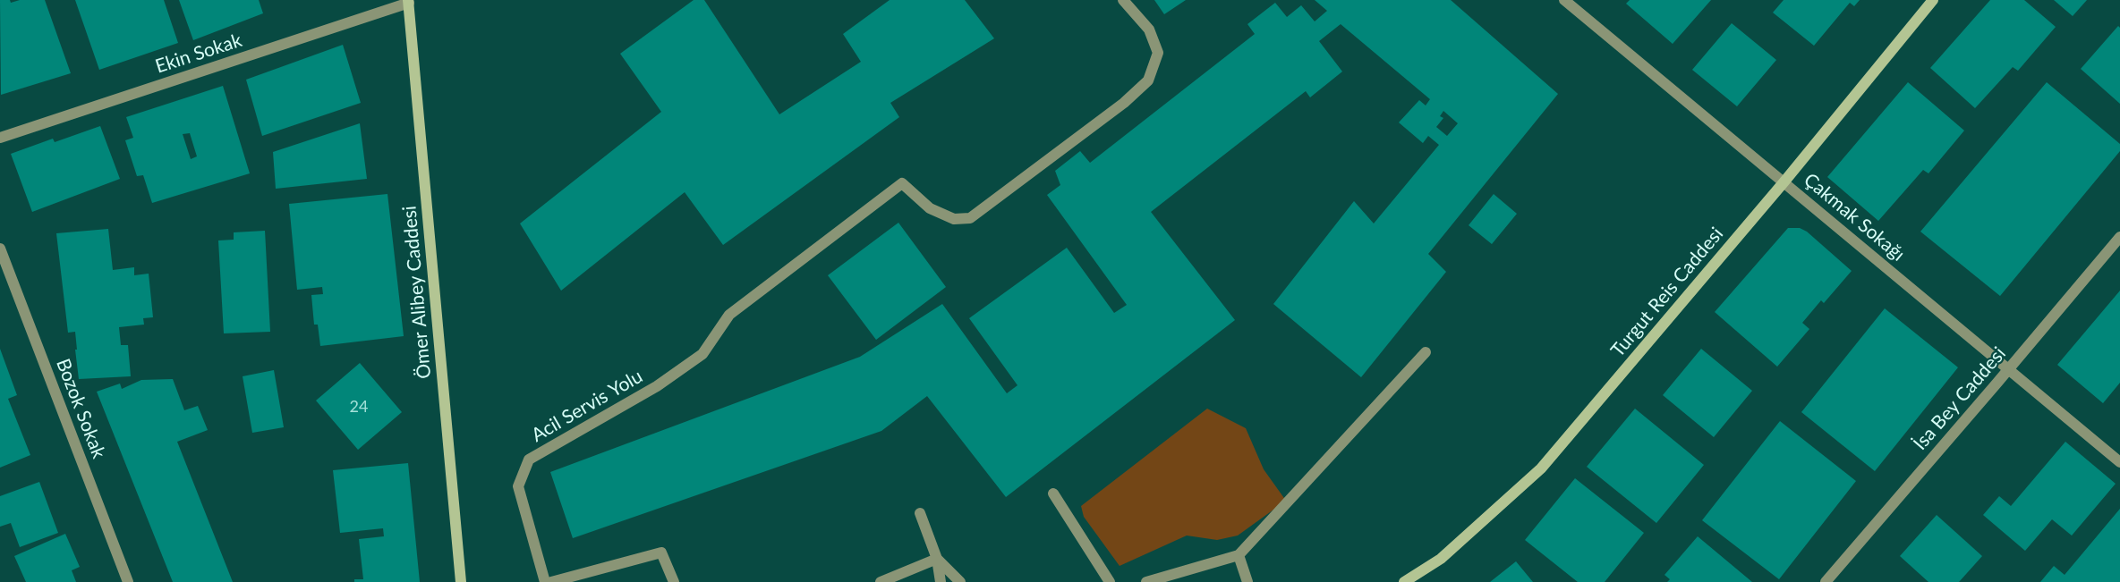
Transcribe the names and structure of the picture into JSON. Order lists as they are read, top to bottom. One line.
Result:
{"streets":{"street":["Ekin Sokak","Çakmak Sokağı","Ömer Alibey Caddesi","Turgut Reis Caddesi","İsa Bey Caddesi","Acil Servis Yolu","Bozok Sokak"]},"crossings":[["Ekin Sokak","Ömer Alibey Caddesi"],["Çakmak Sokağı","Turgut Reis Caddesi"],["Çakmak Sokağı","İsa Bey Caddesi"]],"house_numbers":["24"]}
